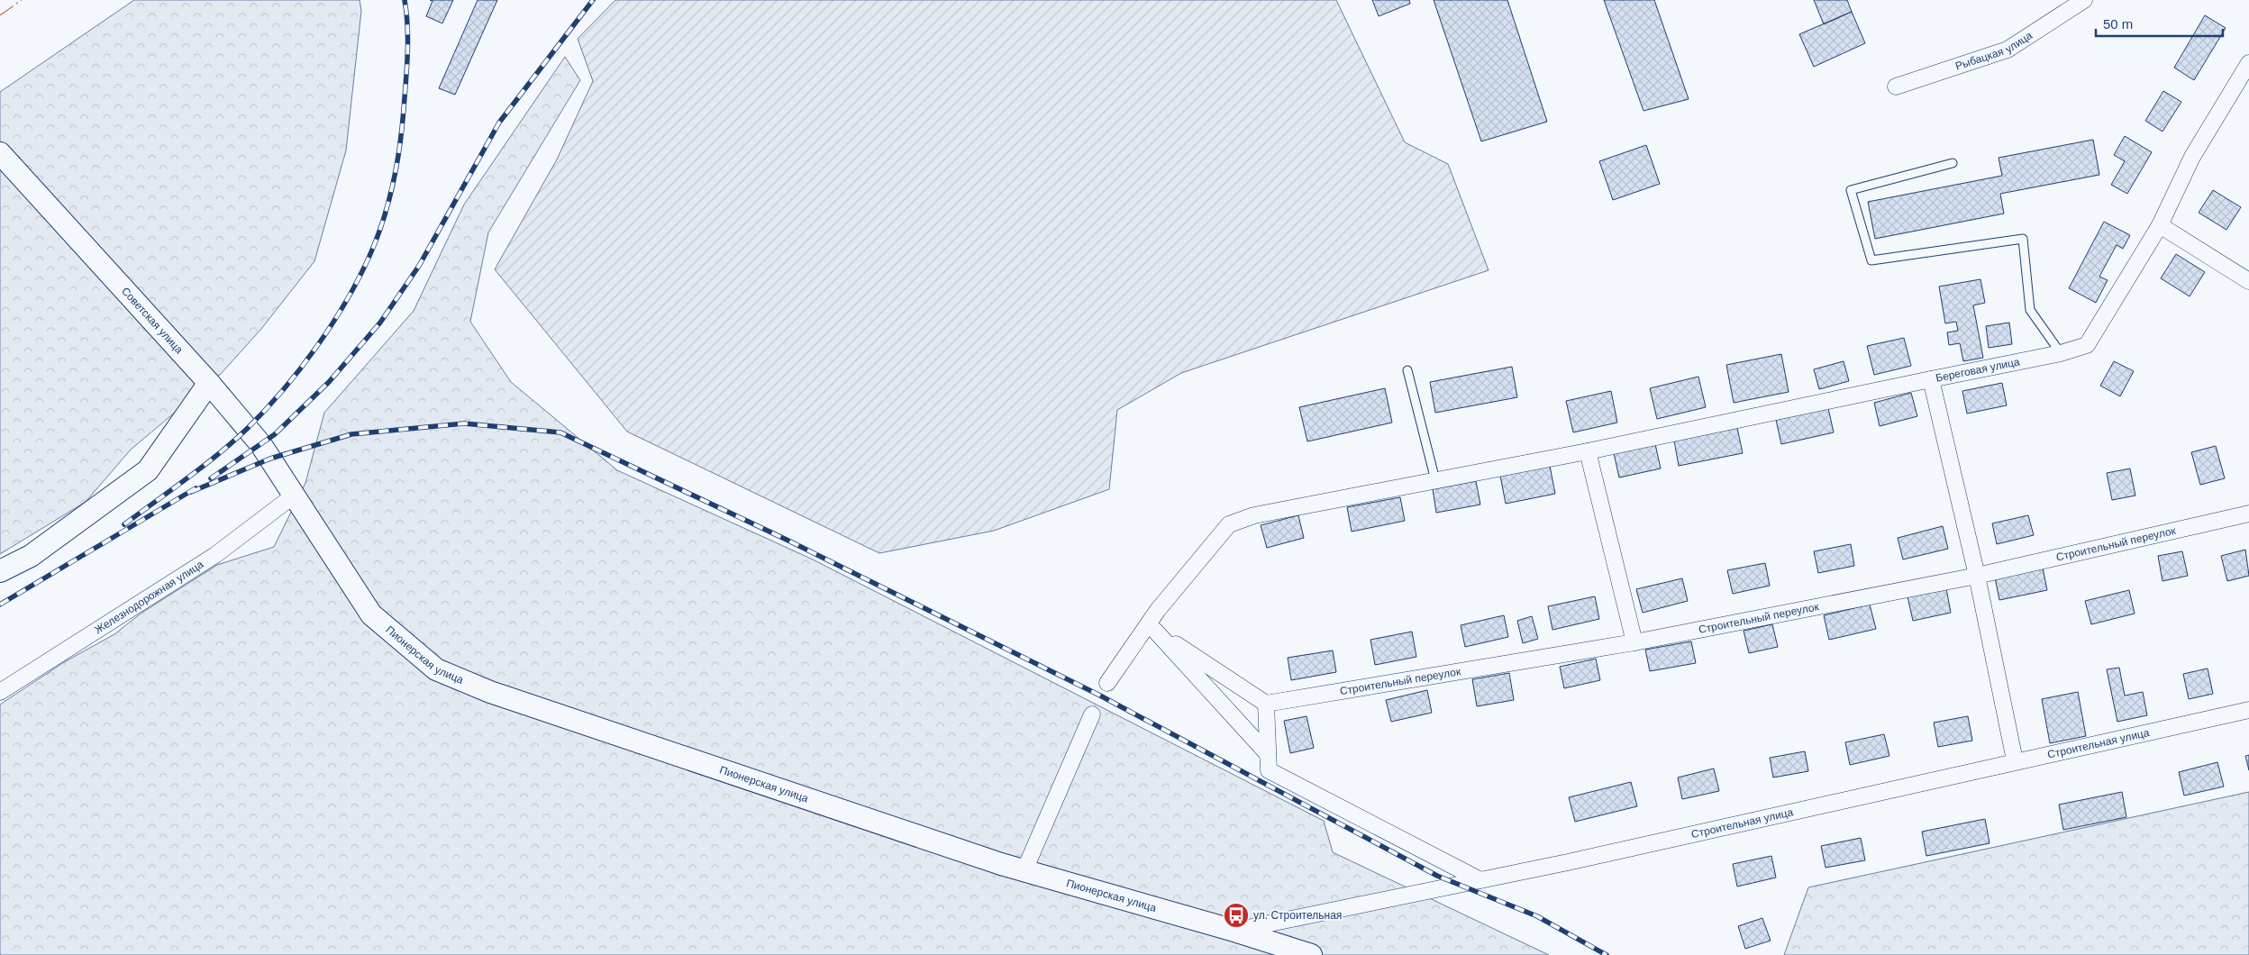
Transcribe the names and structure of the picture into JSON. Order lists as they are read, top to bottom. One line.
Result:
{"streets":{"street":["Рыбацкая улица","Советская улица","Береговая улица","Строительный переулок","Железнодорожная улица","Пионерская улица","Строительная улица"]},"crossings":[["Советская улица","Железнодорожная улица"],["Советская улица","Пионерская улица"],["Береговая улица","Строительный переулок"],["Береговая улица","Строительная улица"],["Железнодорожная улица","Пионерская улица"],["Пионерская улица","Строительная улица"]],"places":{"bus stop":["ул. Строительная"]},"scale_bar":"50 m"}
